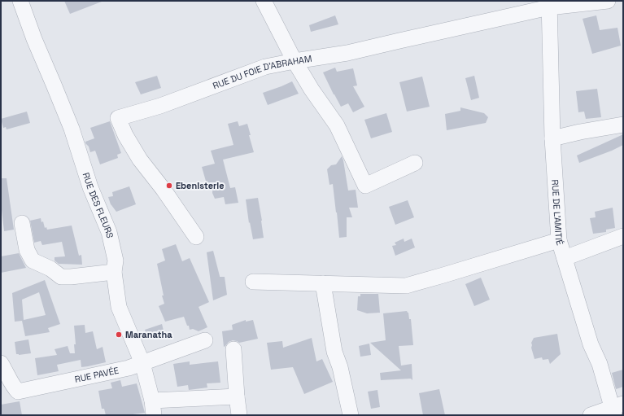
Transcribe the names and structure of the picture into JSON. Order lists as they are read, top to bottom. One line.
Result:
{"streets":{"street":["RUE DU FOIE D'ABRAHAM","RUE DES FLEURS","RUE DE L'AMITIÉ","RUE PAVÉE"]},"crossings":[["RUE DU FOIE D'ABRAHAM","RUE DE L'AMITIÉ"],["RUE DES FLEURS","RUE PAVÉE"]],"places":["Ebenisterie","Maranatha"]}
